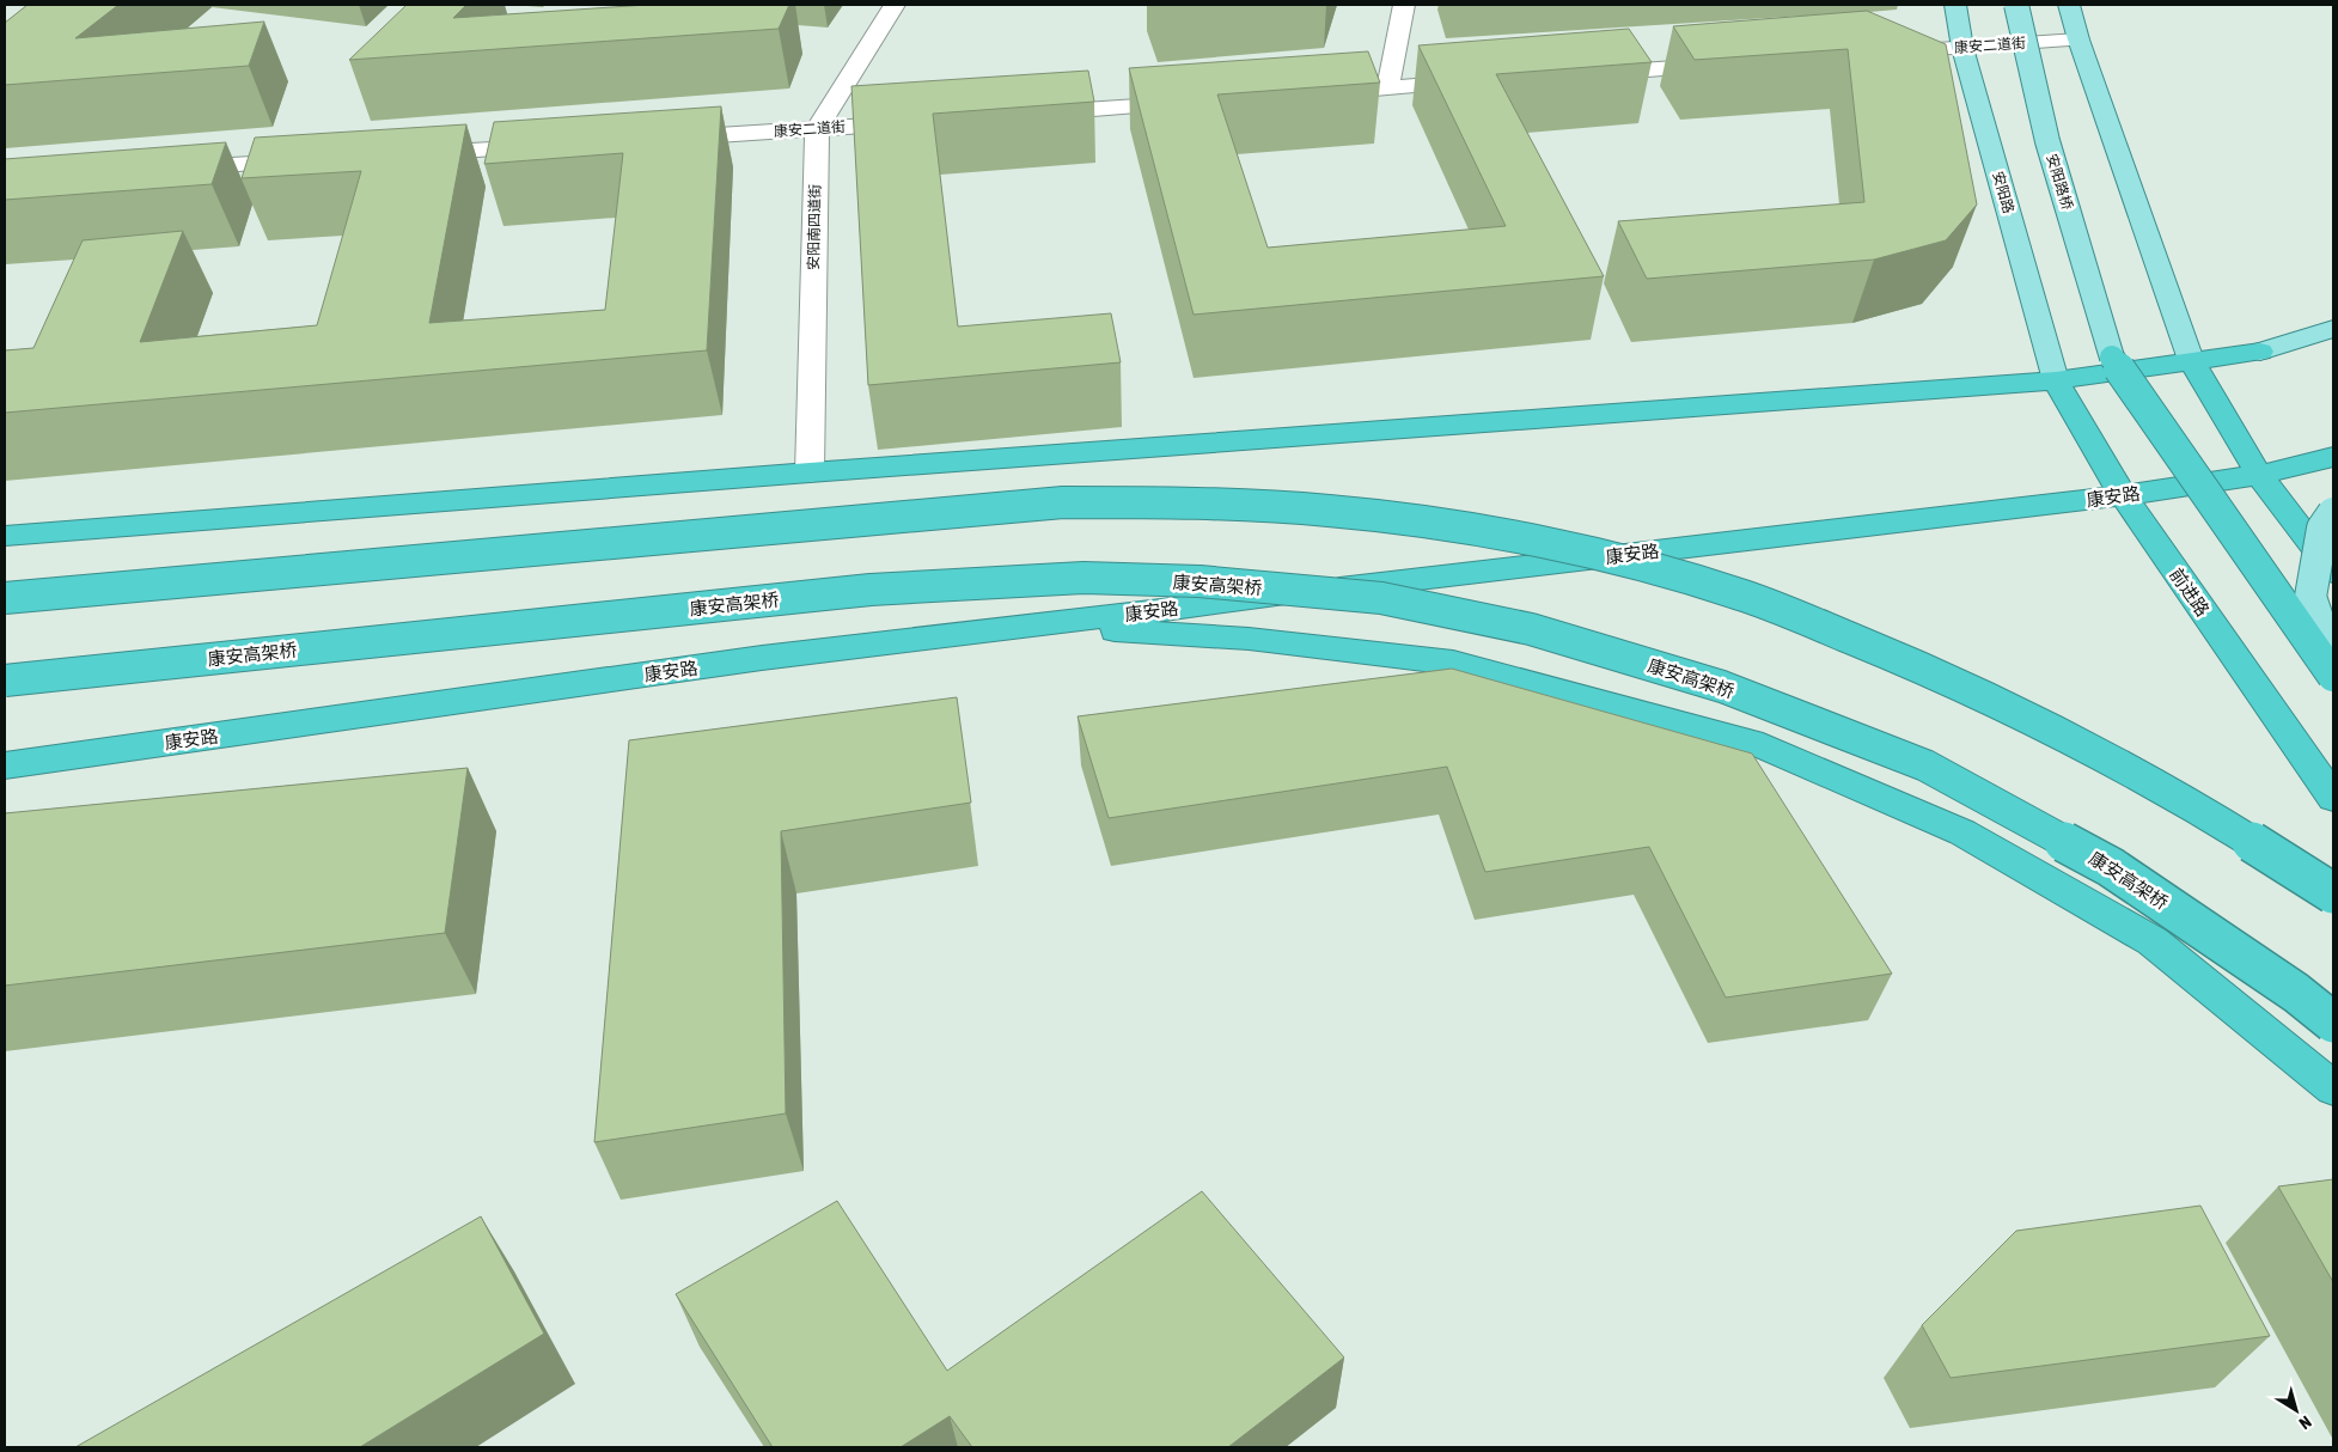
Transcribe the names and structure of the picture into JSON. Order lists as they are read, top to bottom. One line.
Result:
{"streets":{"highway":["康安路","康安高架桥","前进路"],"main road":["安阳路桥","安阳路"],"street":["康安二道街","安阳南四道街"]},"crossings":[["康安二道街","安阳路"],["康安二道街","安阳南四道街"],["安阳路","前进路"],["康安路","前进路"]],"north":"bottom right"}
